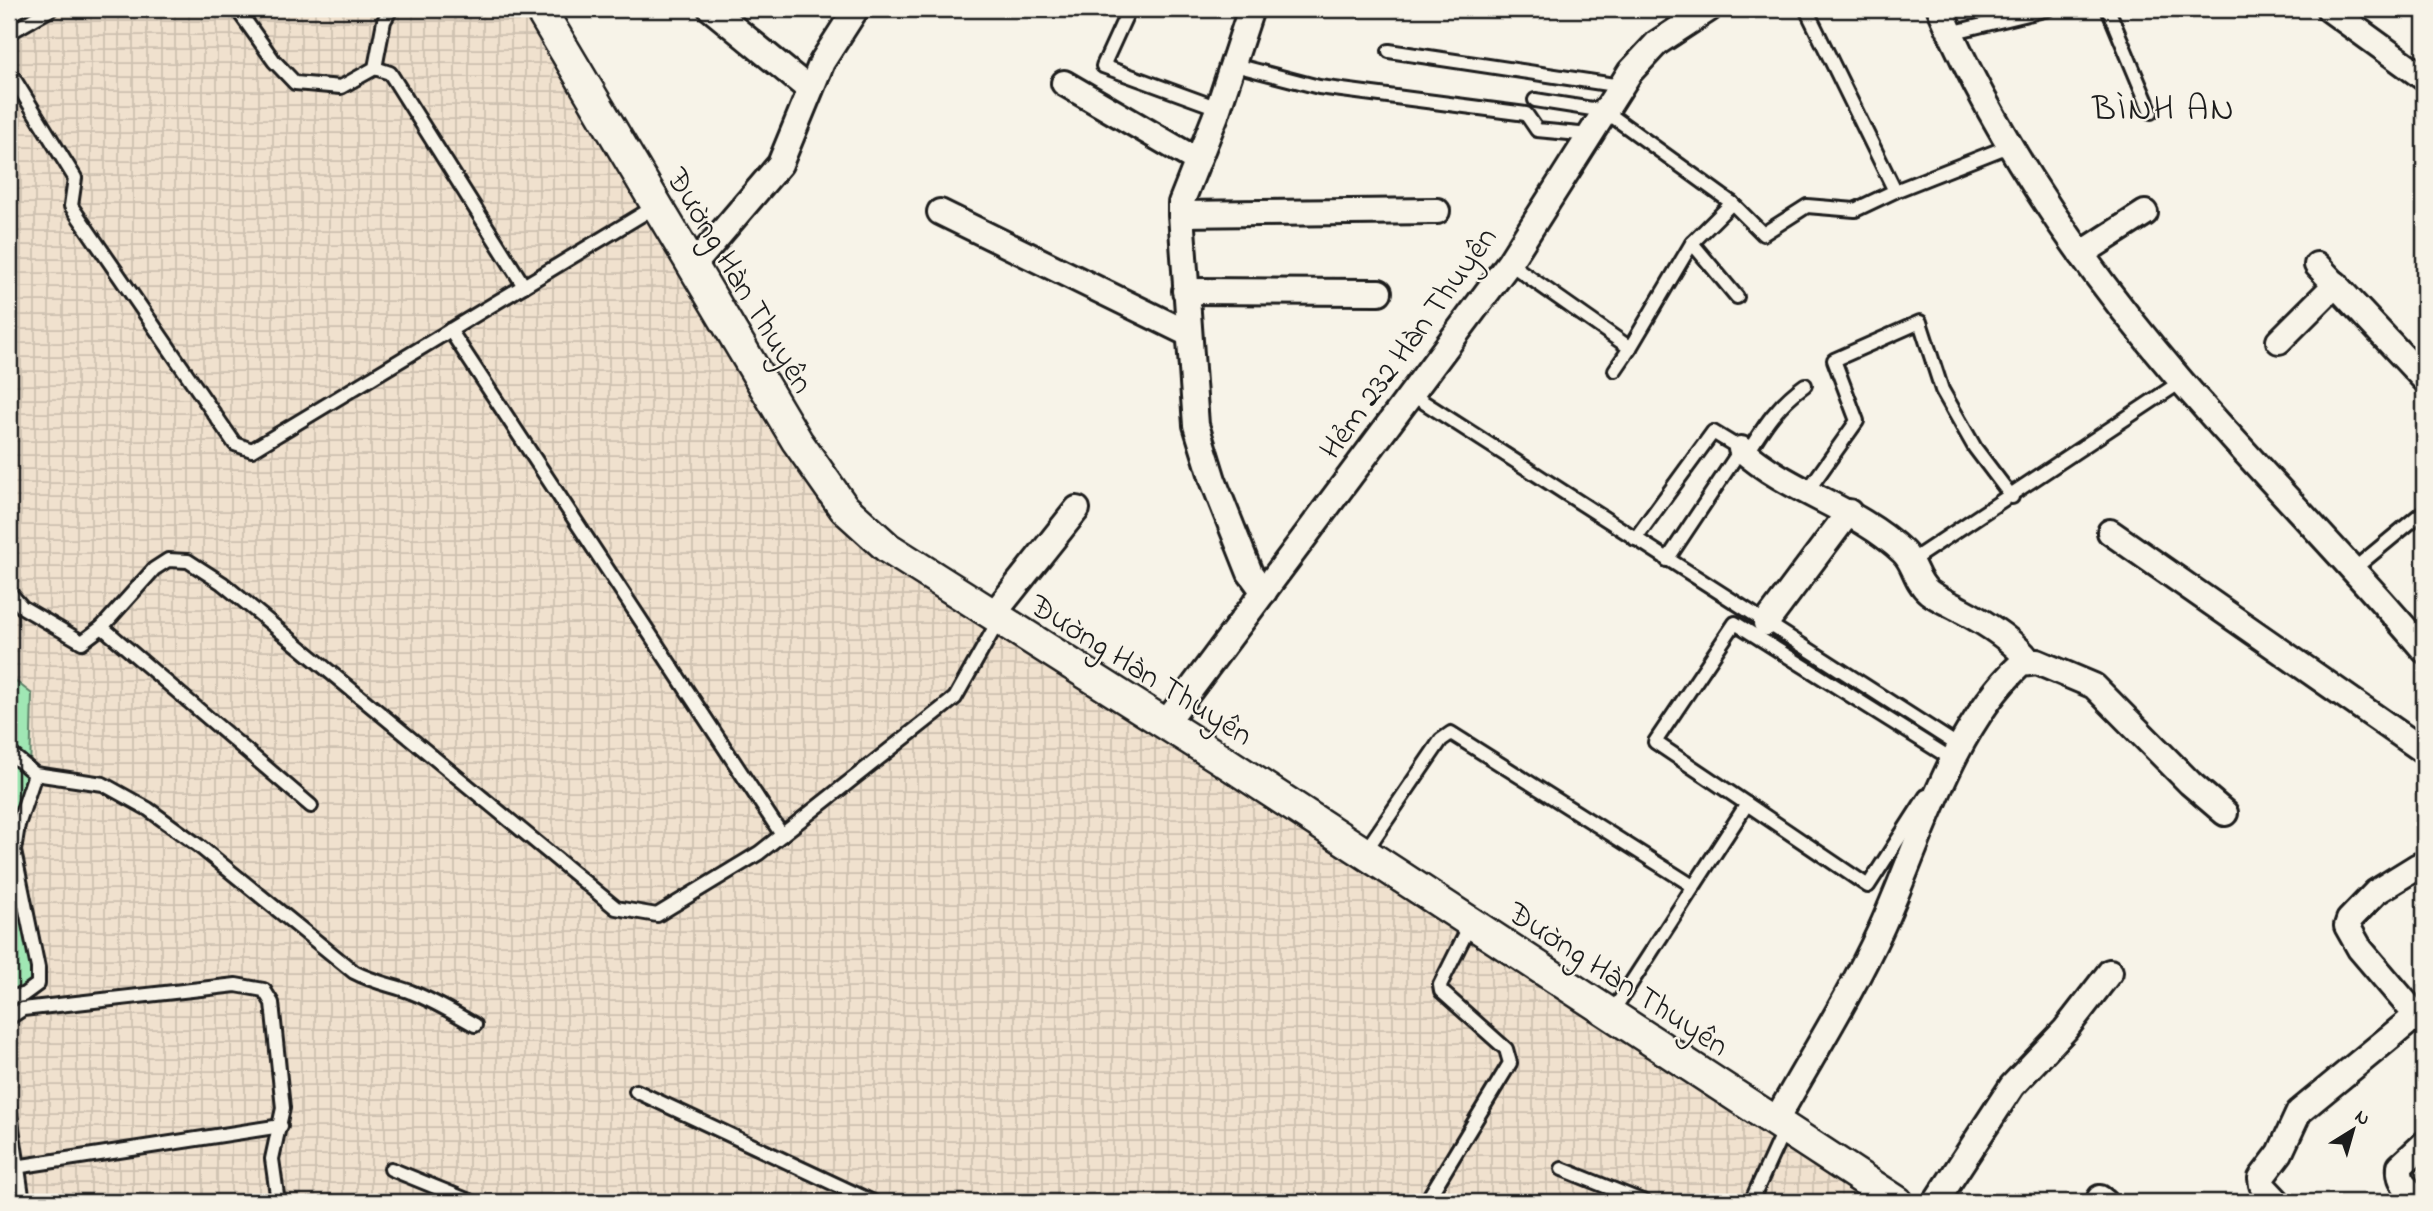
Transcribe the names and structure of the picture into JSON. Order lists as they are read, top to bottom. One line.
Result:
{"streets":{"street":["Đường Hàn Thuyên","Hẻm 232 Hàn Thuyên"]},"crossings":[["Đường Hàn Thuyên","Hẻm 232 Hàn Thuyên"]],"districts":["BÌNH AN"],"north":"top right"}
